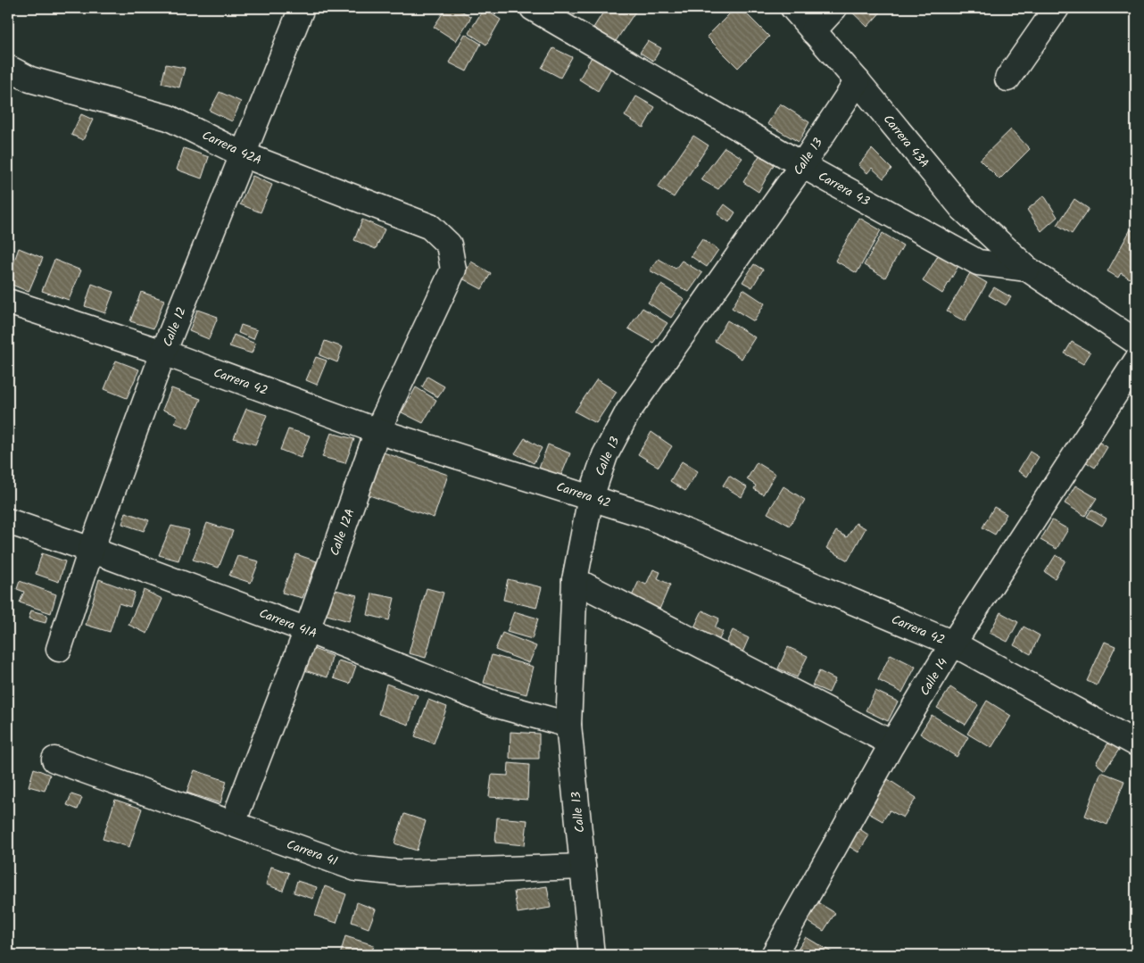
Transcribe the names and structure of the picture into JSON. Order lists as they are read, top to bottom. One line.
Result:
{"streets":{"street":["Carrera 43A","Carrera 42A","Calle 13","Carrera 43","Calle 12","Carrera 42","Calle 12A","Carrera 41A","Calle 14","Carrera 41"]},"crossings":[["Carrera 43A","Calle 13"],["Carrera 43A","Carrera 43"],["Carrera 42A","Calle 12"],["Carrera 42A","Calle 12A"],["Calle 13","Carrera 43"],["Calle 13","Carrera 42"],["Calle 13","Carrera 41A"],["Calle 13","Carrera 41"],["Calle 12","Carrera 42"],["Calle 12","Carrera 41A"],["Carrera 42","Calle 12A"],["Carrera 42","Calle 14"],["Calle 12A","Carrera 41A"],["Calle 12A","Carrera 41"]]}
